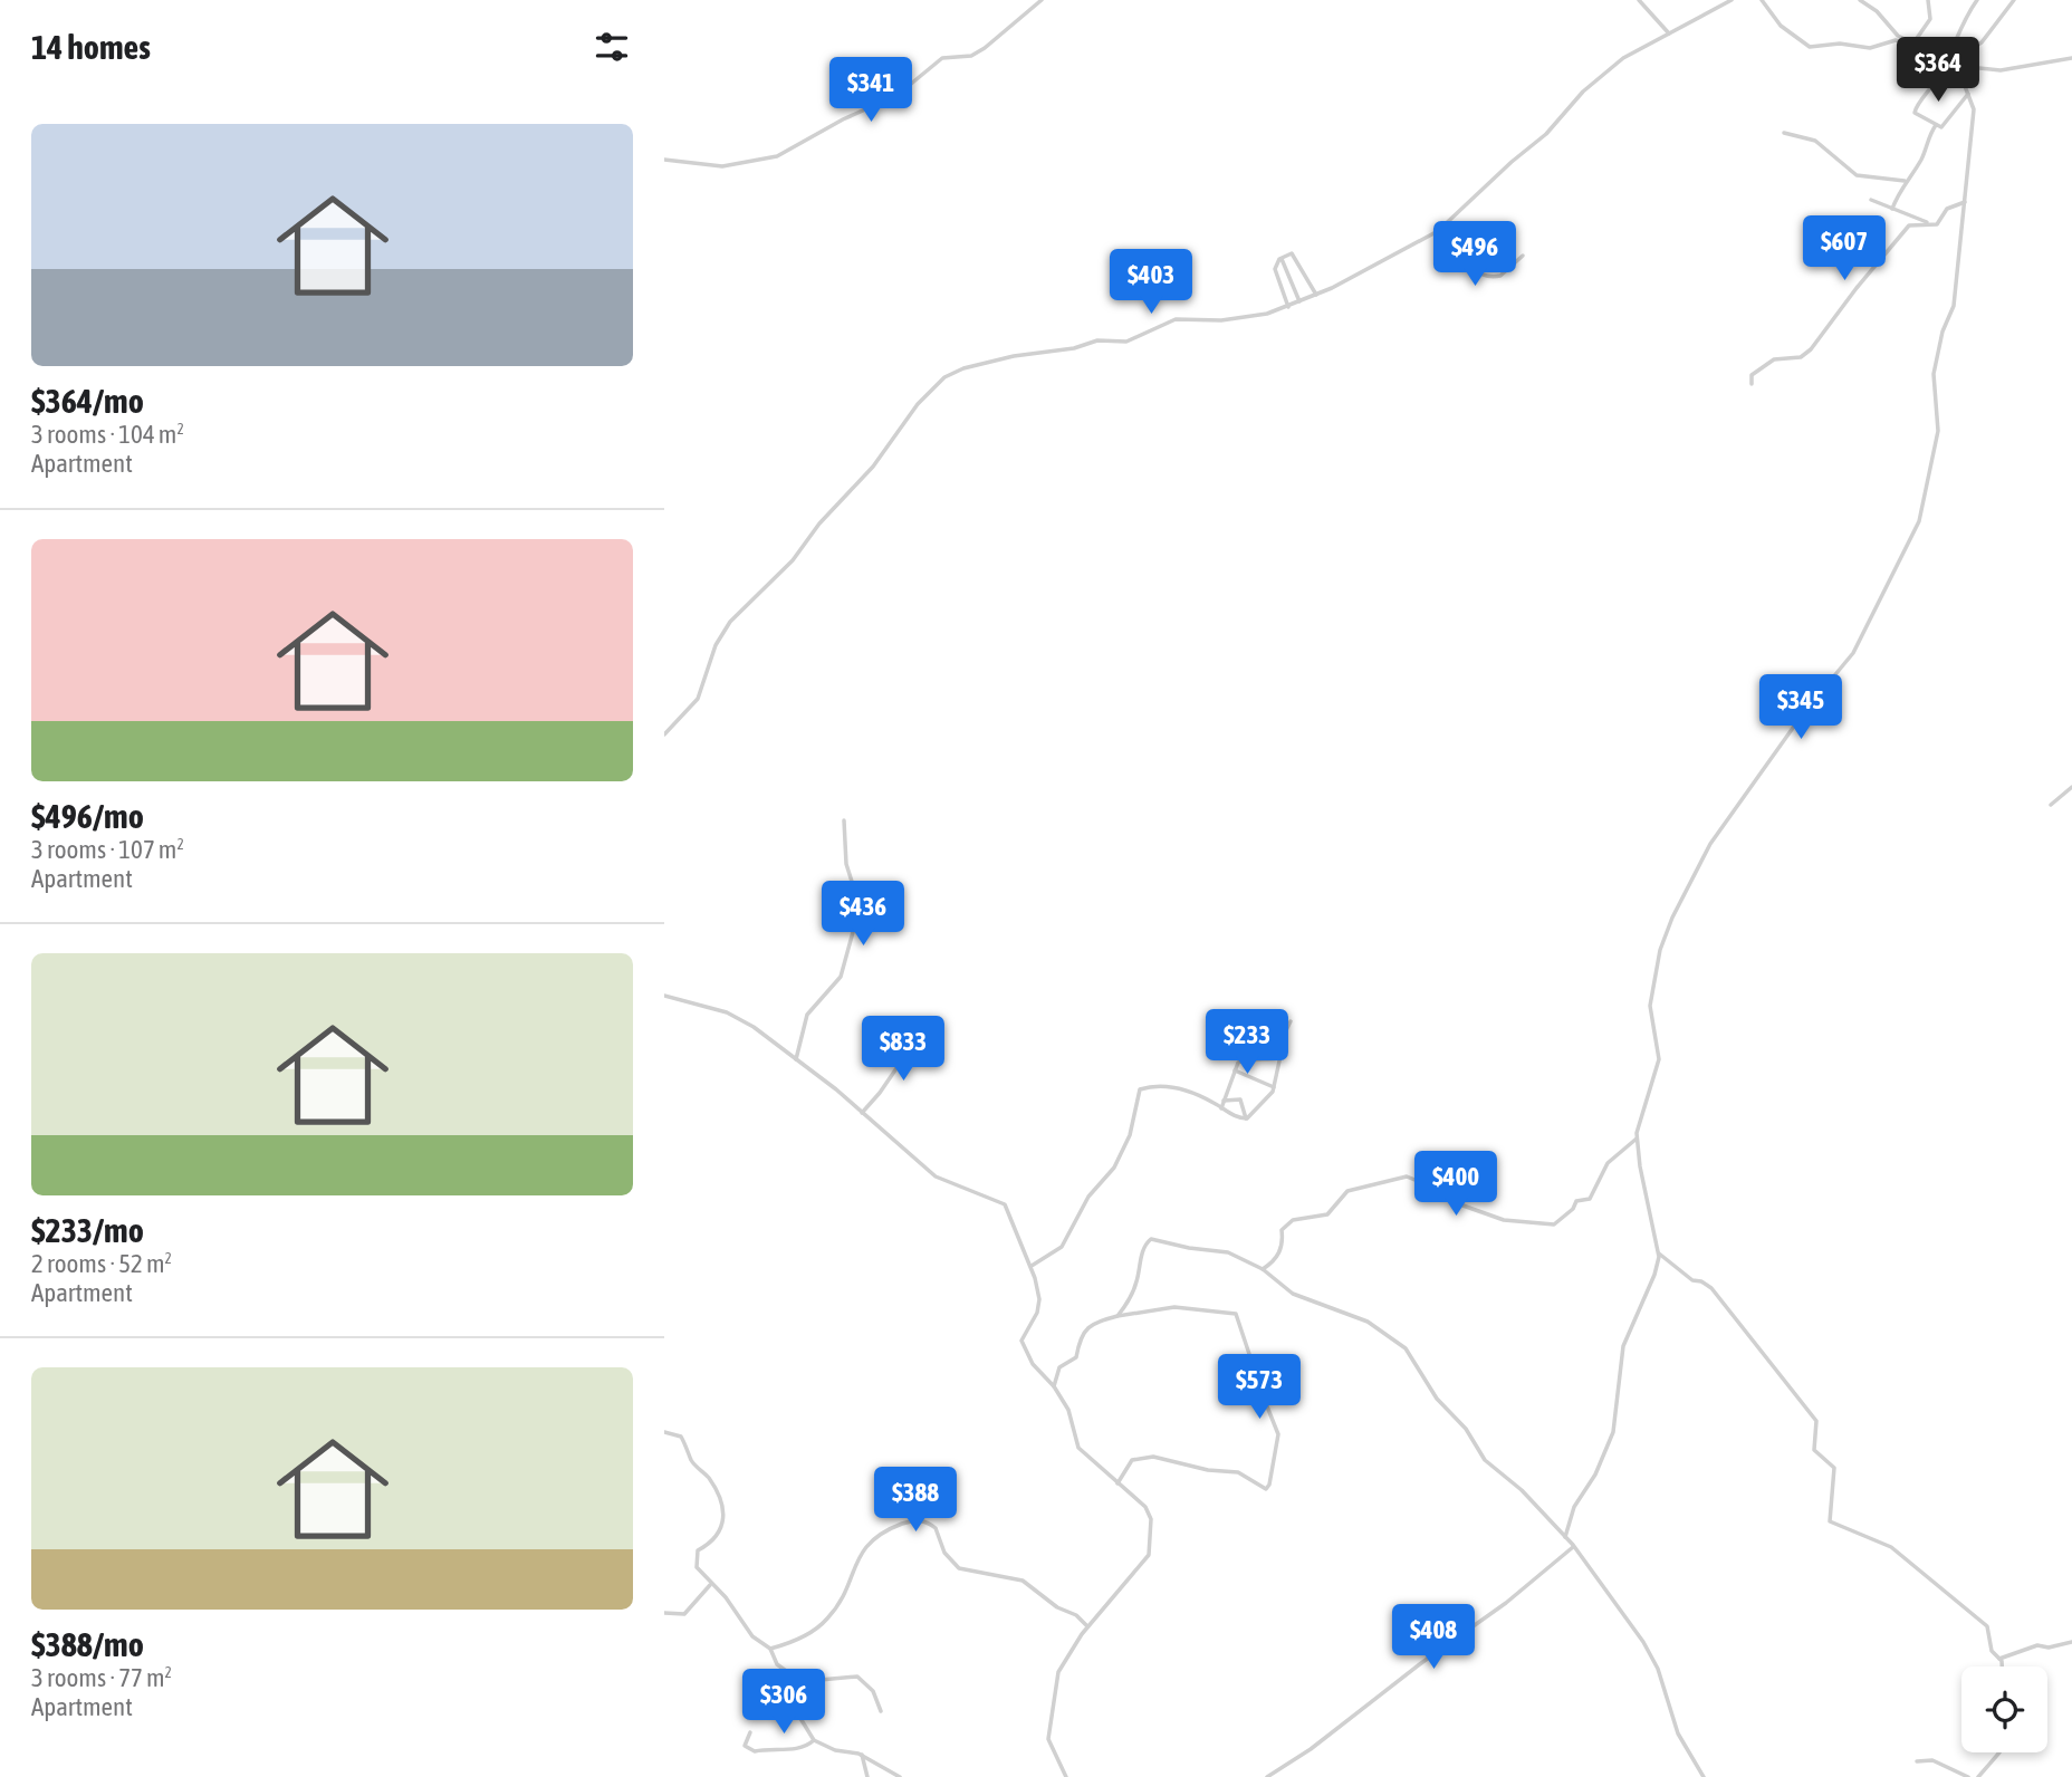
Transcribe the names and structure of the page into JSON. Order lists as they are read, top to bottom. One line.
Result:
{"page":{"heading":"14 homes","price":["$364","$341","$607","$496","$403","$345","$436","$233","$833","$400","$573","$388","$408","$306"],"list":[{"name":"$364/mo","note":"3 rooms · 104 m² · Apartment"},{"name":"$496/mo","note":"3 rooms · 107 m² · Apartment"},{"name":"$233/mo","note":"2 rooms · 52 m² · Apartment"},{"name":"$388/mo","note":"3 rooms · 77 m² · Apartment"}]}}
